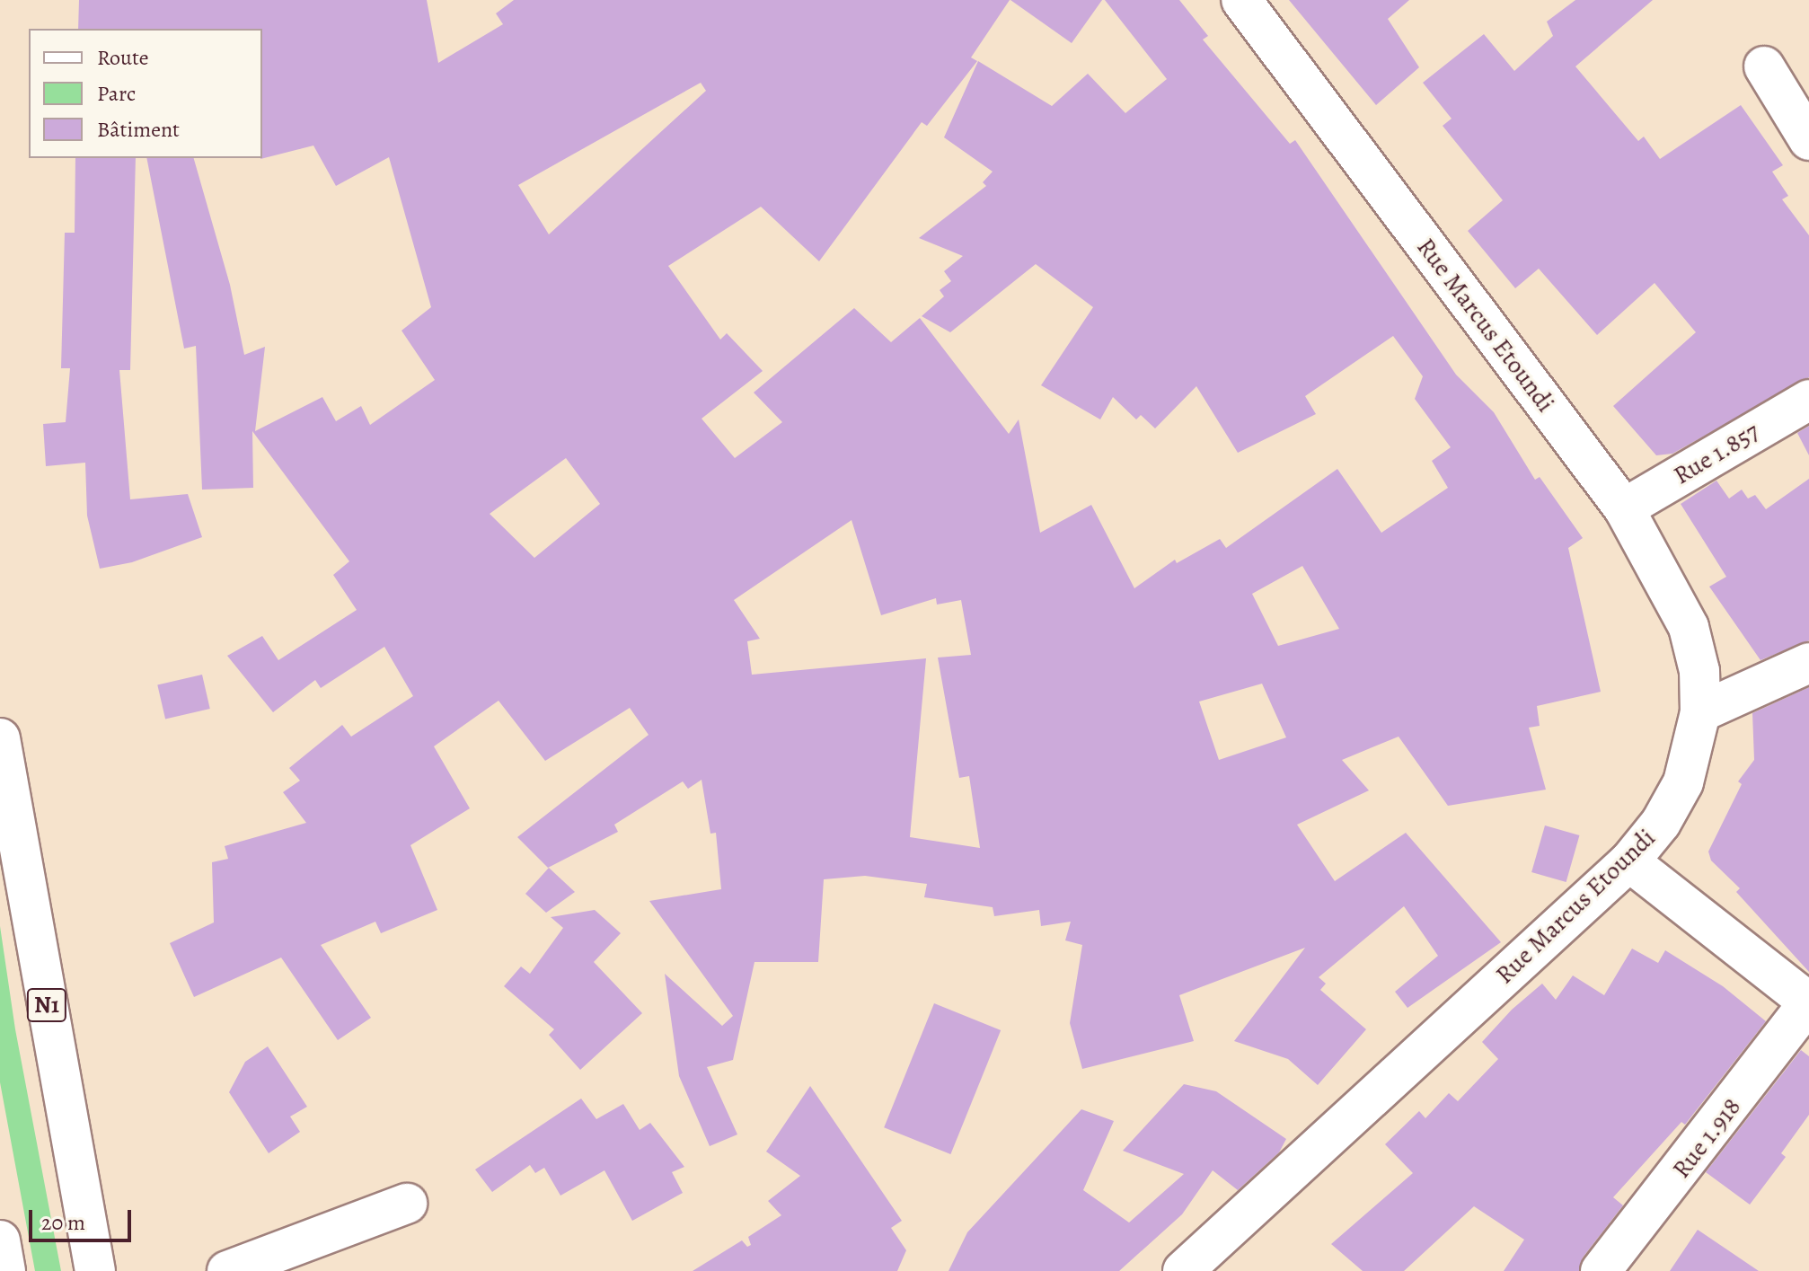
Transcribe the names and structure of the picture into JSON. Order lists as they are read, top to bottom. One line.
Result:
{"streets":{"main road":["Rue Marcus Etoundi","Rue 1.857","N1","Rue 1.918"]},"crossings":[["Rue Marcus Etoundi","Rue 1.857"]],"legend":["Route","Parc","Bâtiment"],"scale_bar":"20 m"}
